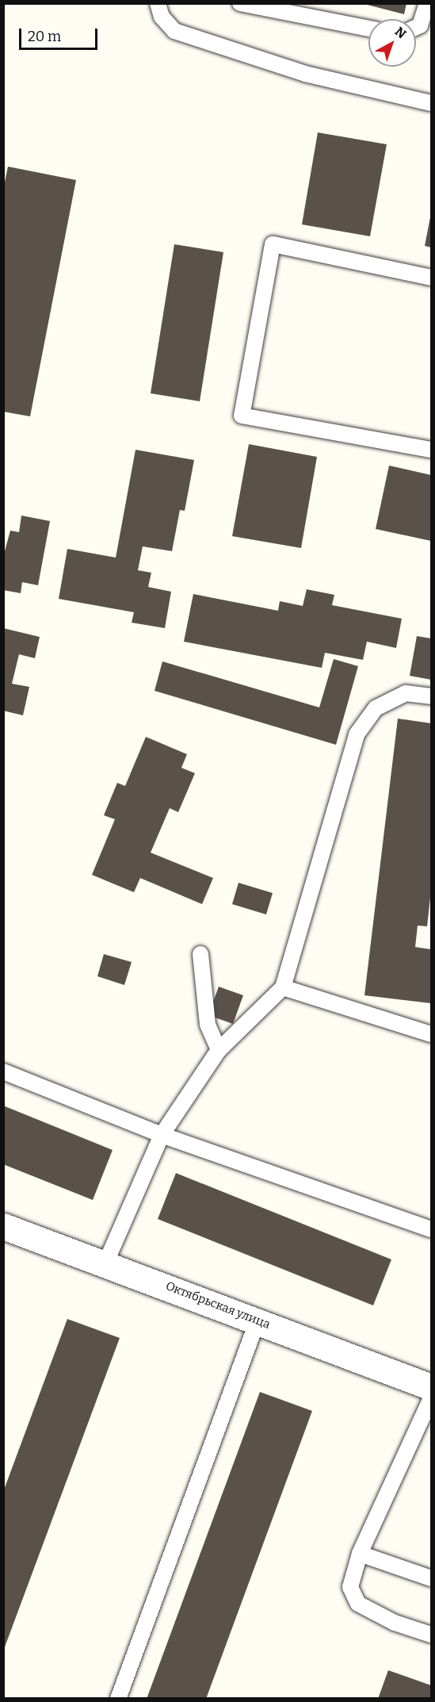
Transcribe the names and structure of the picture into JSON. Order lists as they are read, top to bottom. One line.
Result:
{"streets":{"street":["Октябрьская улица"]},"scale_bar":"20 m","north":"top right"}
